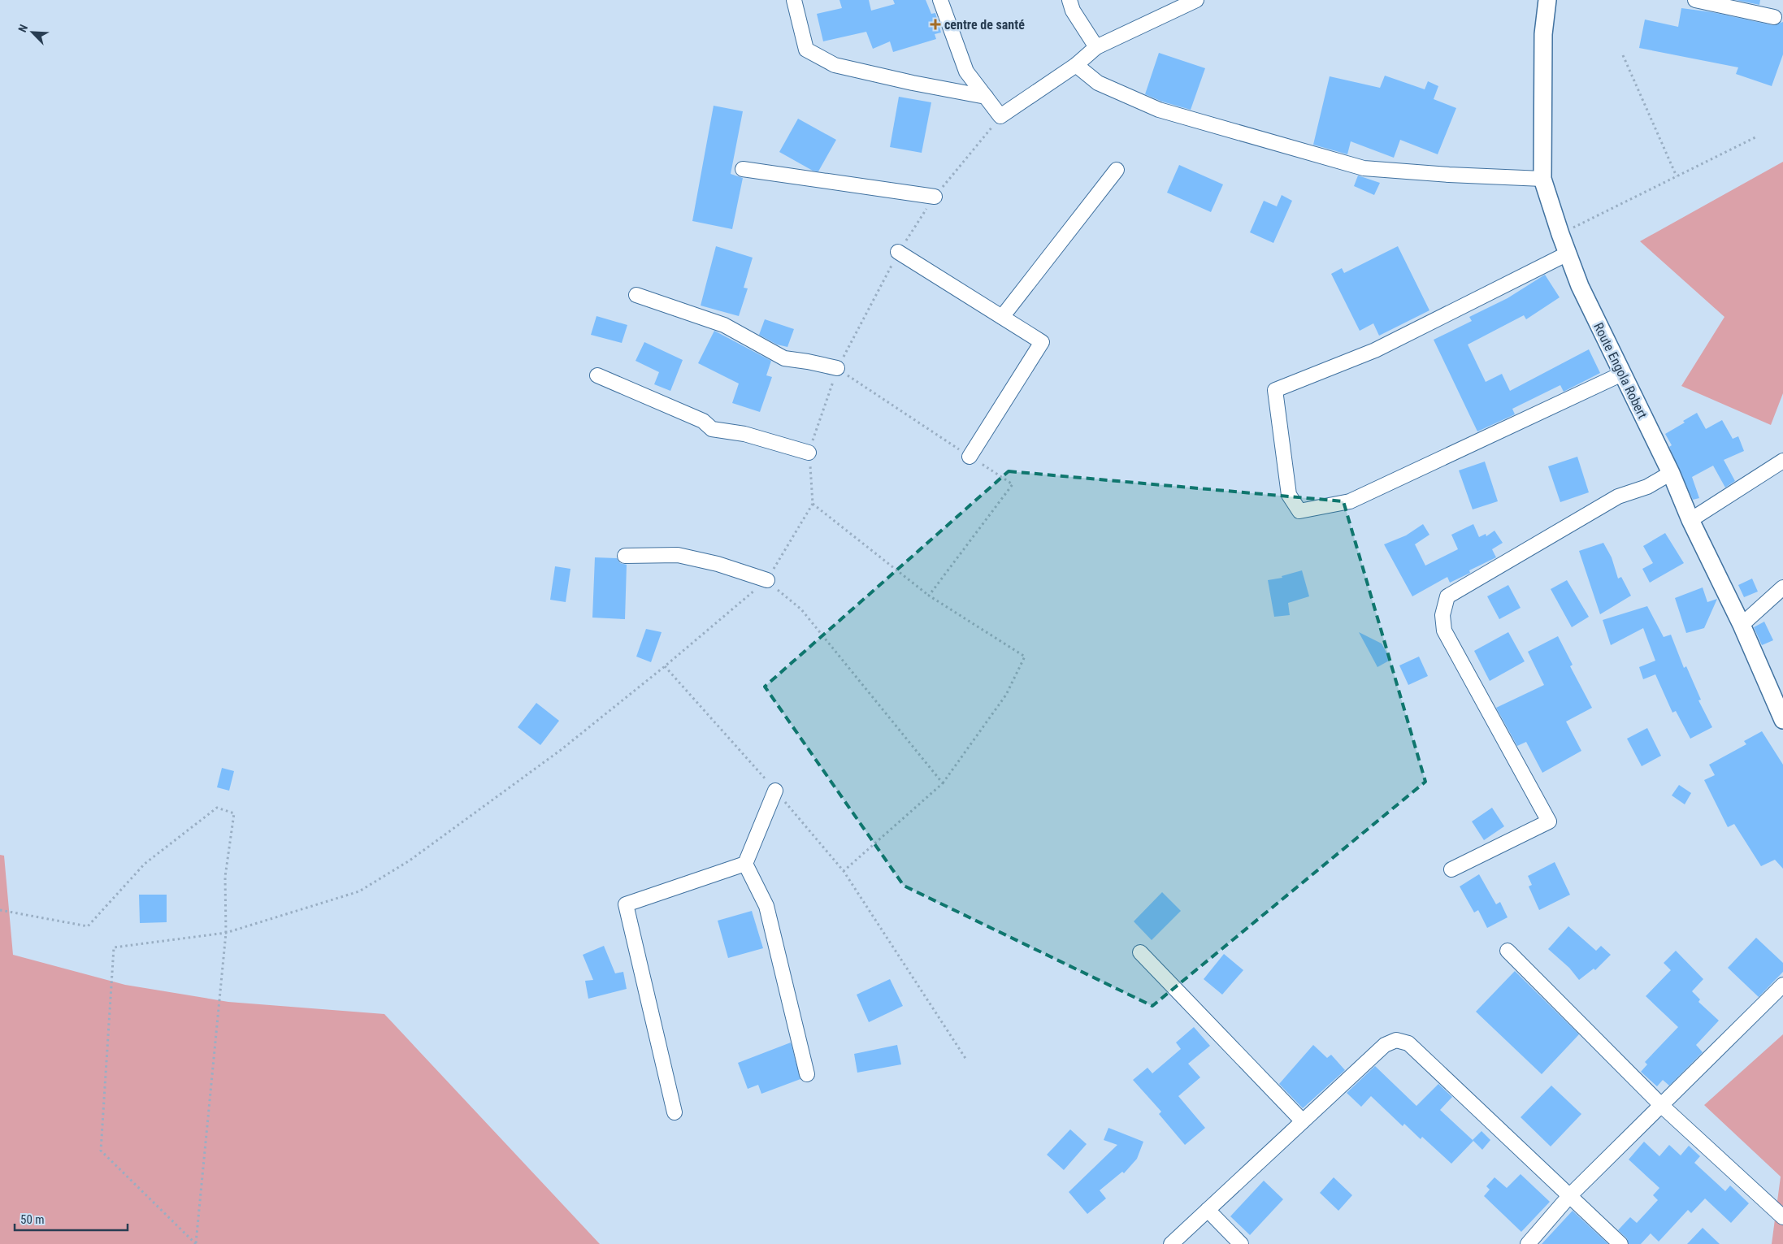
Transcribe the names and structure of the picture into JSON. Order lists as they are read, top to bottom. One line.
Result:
{"streets":{"street":["Route Engola Robert"]},"places":{"health":["centre de santé"]},"scale_bar":"50 m","north":"top left"}
